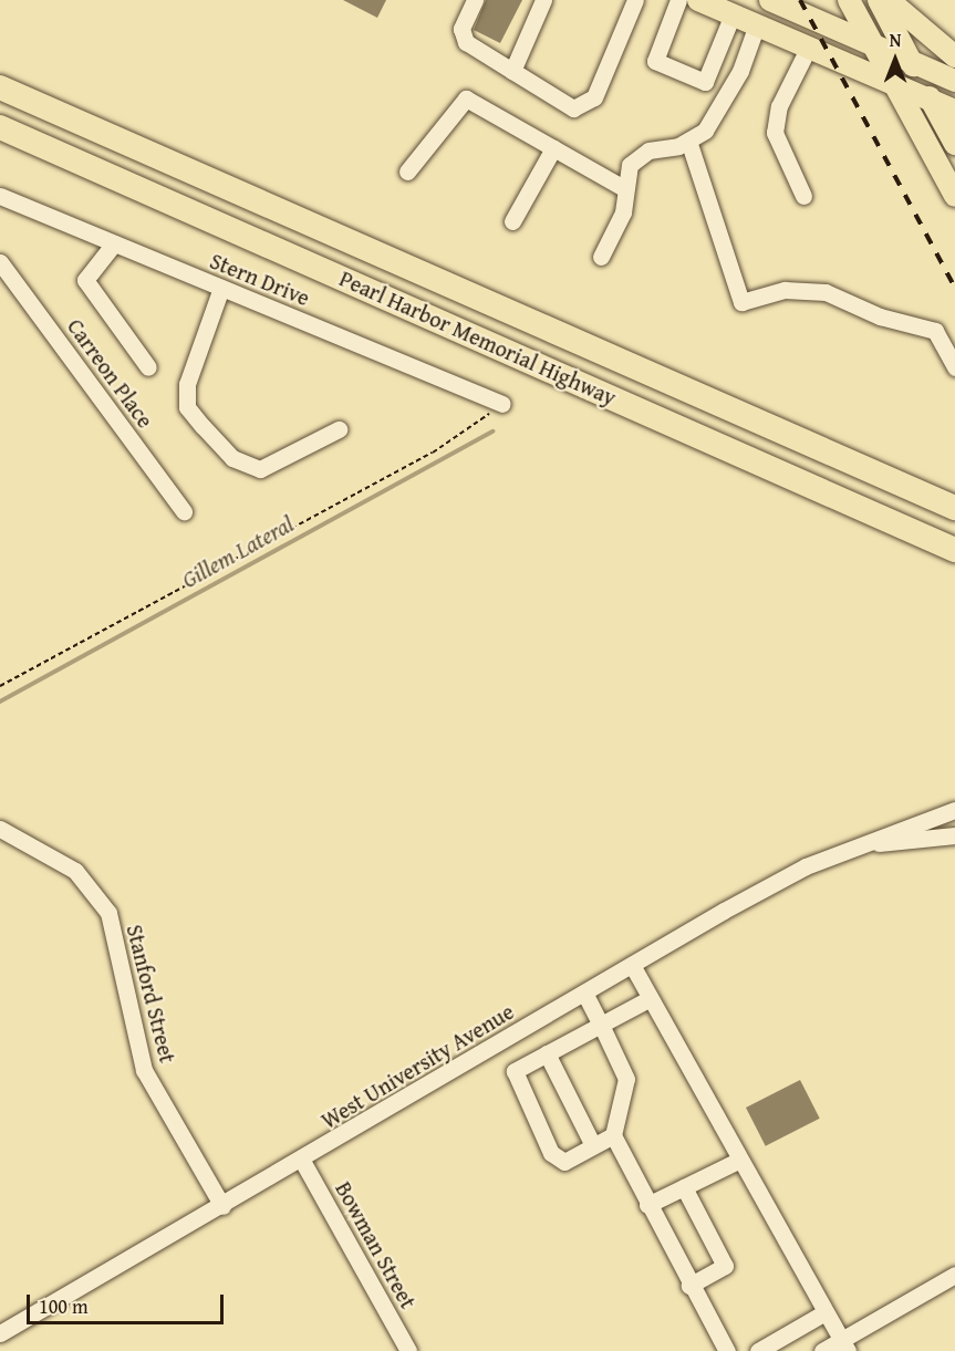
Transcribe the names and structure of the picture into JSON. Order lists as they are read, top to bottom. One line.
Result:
{"streets":{"highway":["Pearl Harbor Memorial Highway"],"street":["Stern Drive","Carreon Place","Stanford Street","West University Avenue","Bowman Street"]},"crossings":[["Stanford Street","West University Avenue"],["West University Avenue","Bowman Street"]],"water":["Gillem Lateral"],"scale_bar":"100 m","north":"top"}
